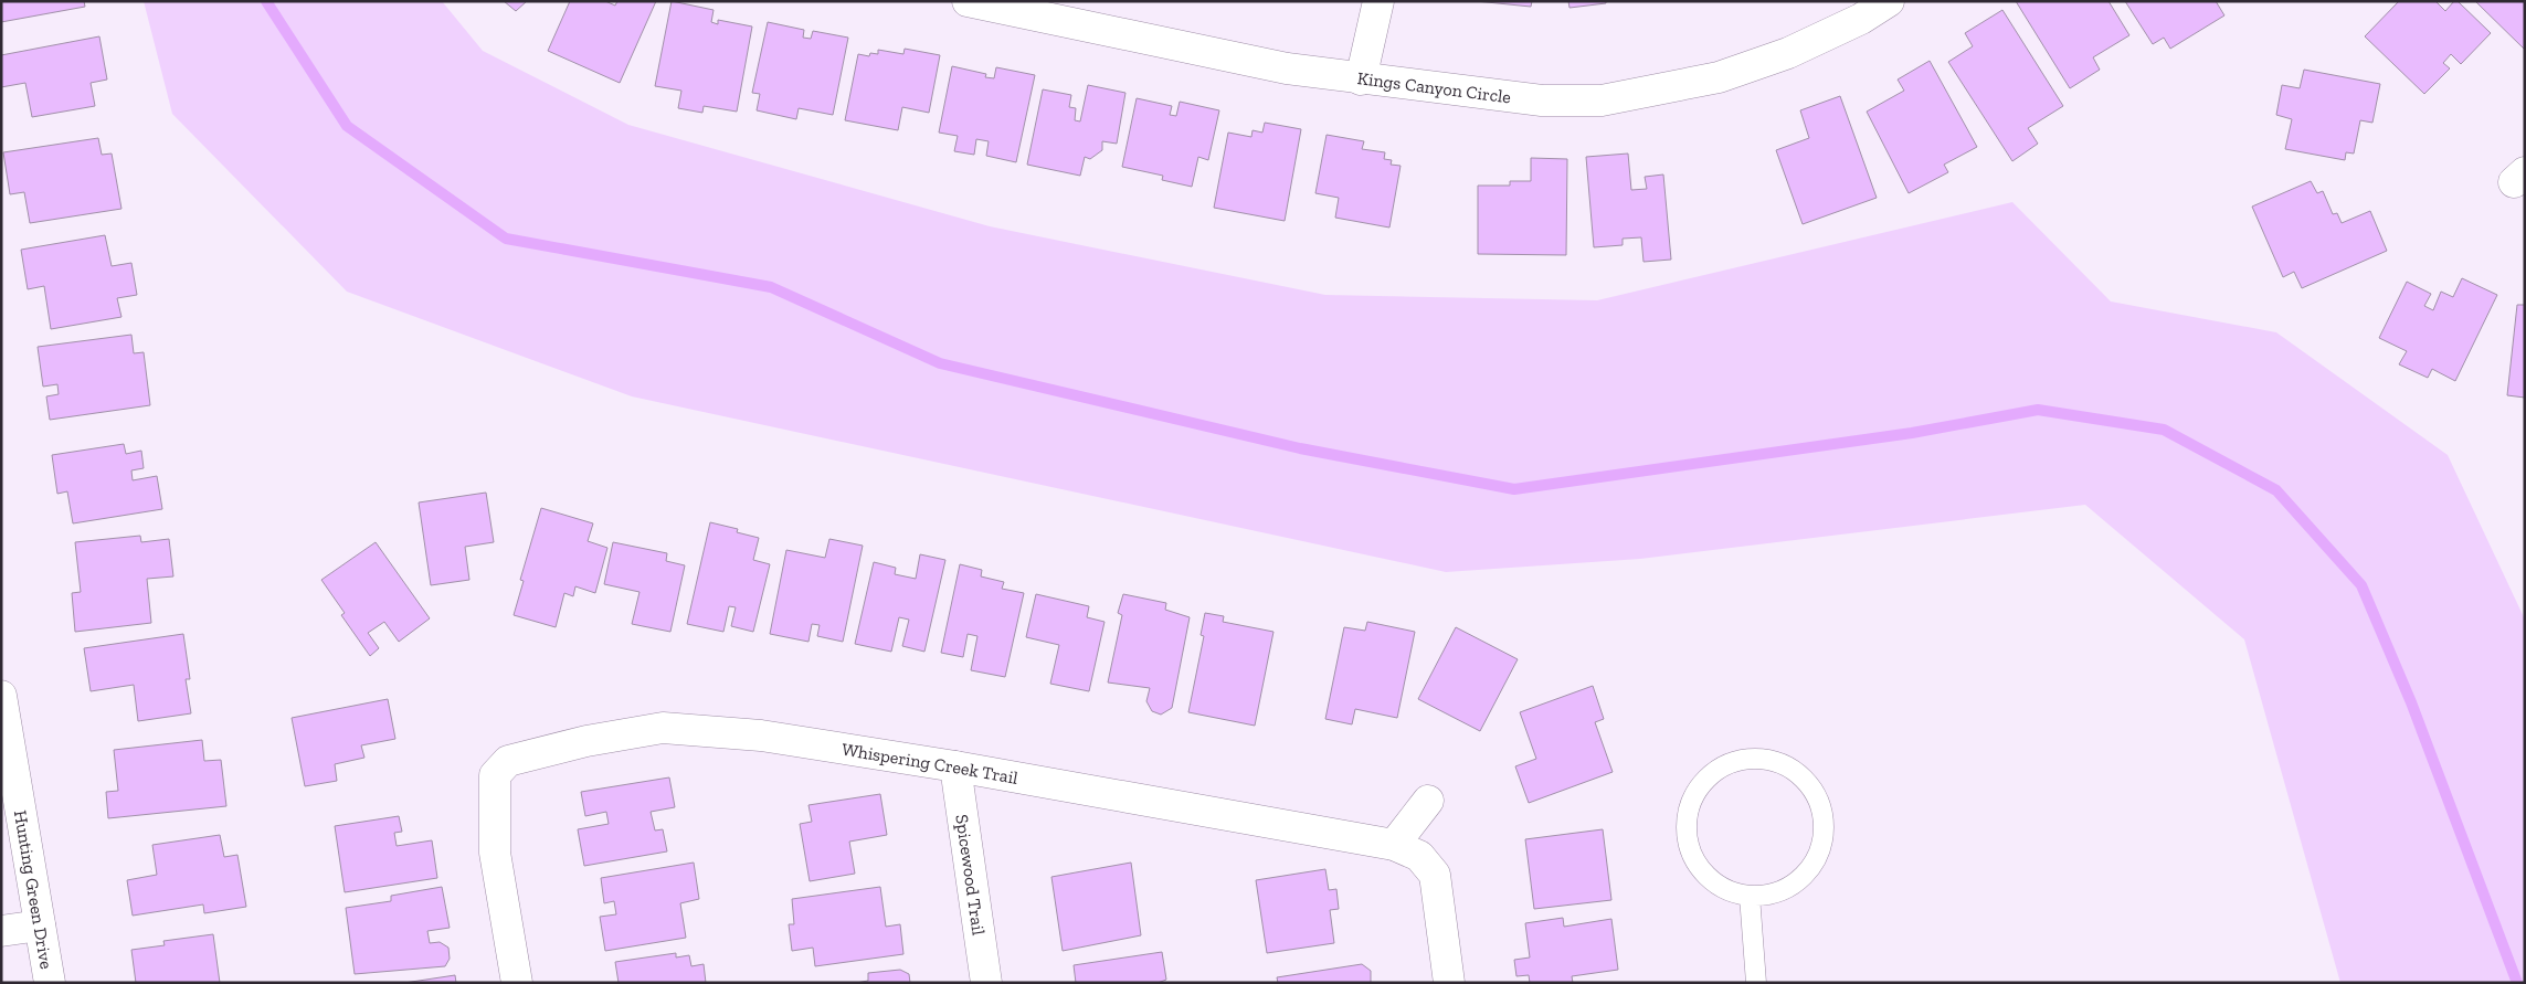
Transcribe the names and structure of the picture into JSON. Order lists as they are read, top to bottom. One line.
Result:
{"streets":{"street":["Kings Canyon Circle","Whispering Creek Trail","Spicewood Trail","Hunting Green Drive"]},"crossings":[["Whispering Creek Trail","Spicewood Trail"]]}
